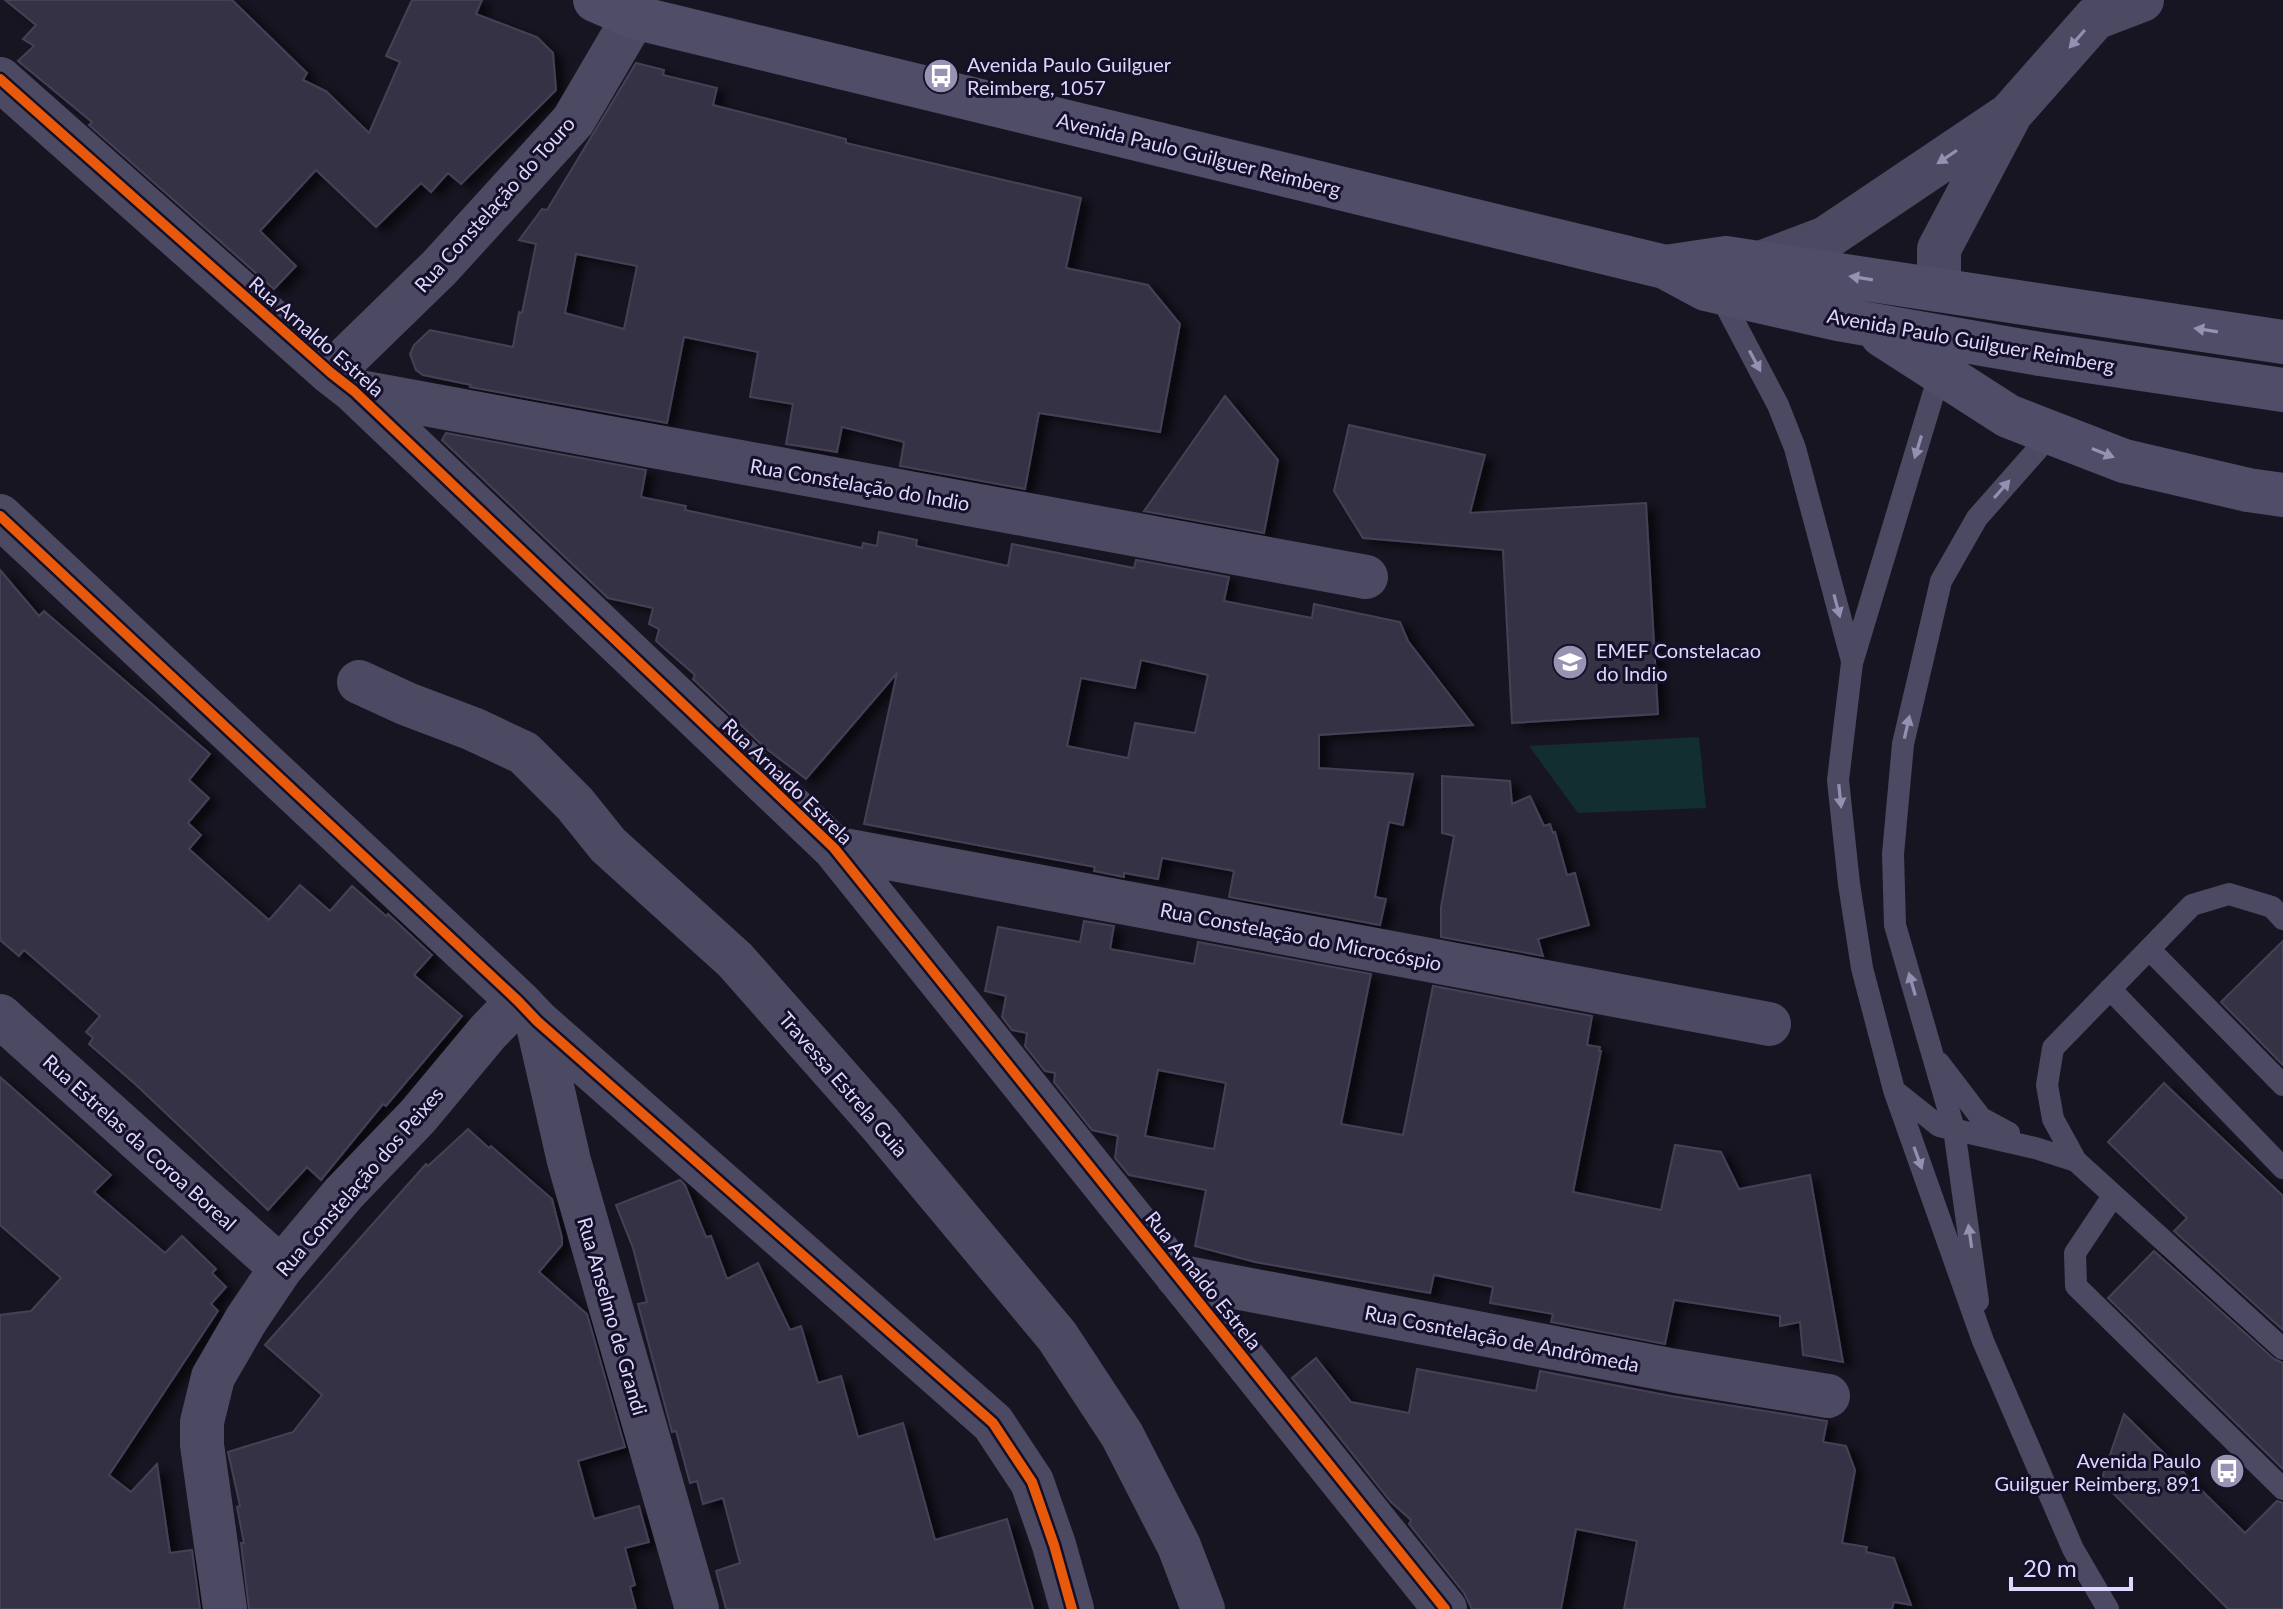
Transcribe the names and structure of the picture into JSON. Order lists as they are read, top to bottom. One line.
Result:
{"streets":{"main road":["Avenida Paulo Guilguer Reimberg"],"street":["Rua Constelação do Touro","Rua Arnaldo Estrela","Rua Constelação do Indio","Rua Constelação do Microcóspio","Travessa Estrela Guia","Rua Estrelas da Coroa Boreal","Rua Constelação dos Peixes","Rua Anselmo de Grandi","Rua Cosntelação de Andrômeda"]},"crossings":[["Avenida Paulo Guilguer Reimberg","Rua Constelação do Touro"],["Rua Constelação do Touro","Rua Arnaldo Estrela"],["Rua Constelação do Touro","Rua Constelação do Indio"],["Rua Arnaldo Estrela","Rua Constelação do Indio"],["Rua Arnaldo Estrela","Rua Constelação do Microcóspio"],["Rua Arnaldo Estrela","Rua Cosntelação de Andrômeda"],["Rua Estrelas da Coroa Boreal","Rua Constelação dos Peixes"],["Rua Constelação dos Peixes","Rua Anselmo de Grandi"]],"places":{"bus stop":["Avenida Paulo Guilguer Reimberg, 1057","Avenida Paulo Guilguer Reimberg, 891"],"school or university":["EMEF Constelacao do Indio"]},"scale_bar":"20 m"}
